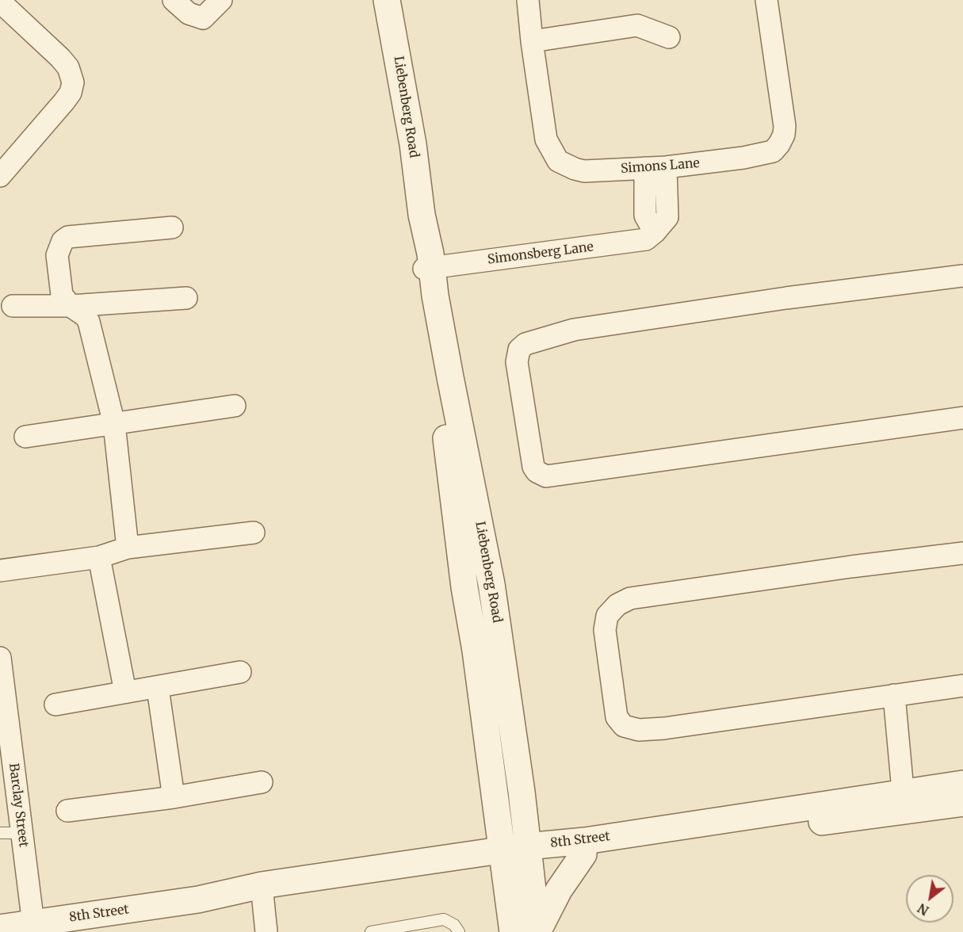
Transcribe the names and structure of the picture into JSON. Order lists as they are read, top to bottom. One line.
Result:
{"streets":{"street":["Liebenberg Road","Simons Lane","Simonsberg Lane","Barclay Street","8th Street"]},"crossings":[["Liebenberg Road","Simonsberg Lane"],["Liebenberg Road","8th Street"],["Simons Lane","Simonsberg Lane"],["Barclay Street","8th Street"]],"north":"bottom left"}
